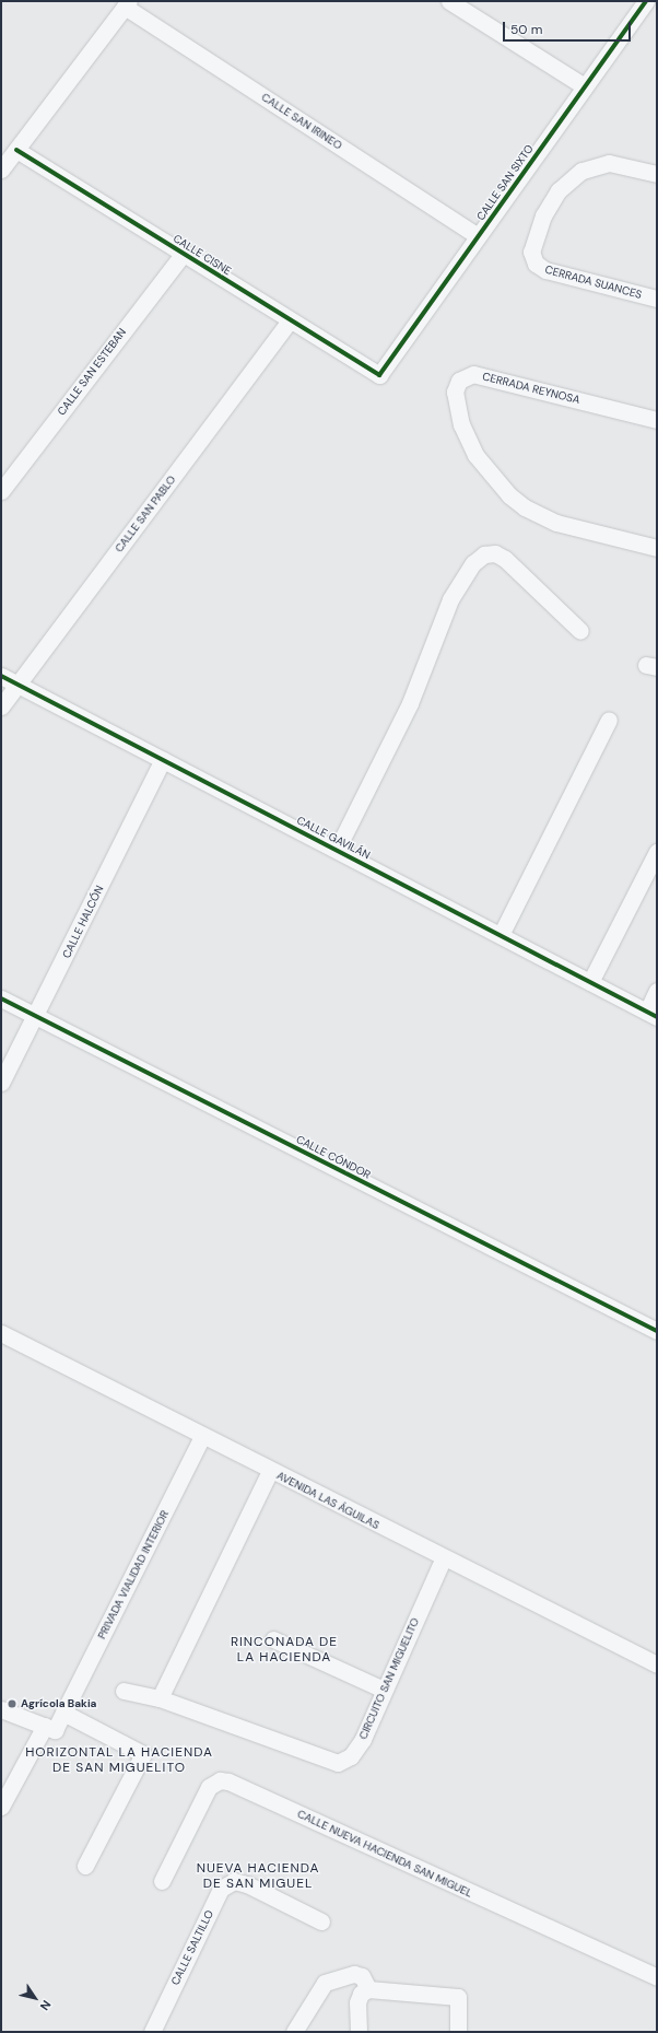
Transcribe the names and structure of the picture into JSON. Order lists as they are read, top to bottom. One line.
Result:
{"streets":{"street":["CALLE SAN IRINEO","CALLE SAN SIXTO","CALLE CISNE","CERRADA SUANCES","CALLE SAN ESTEBAN","CERRADA REYNOSA","CALLE SAN PABLO","CALLE GAVILÁN","CALLE HALCÓN","CALLE CÓNDOR","AVENIDA LAS ÁGUILAS","PRIVADA VIALIDAD INTERIOR","CIRCUITO SAN MIGUELITO","CALLE NUEVA HACIENDA SAN MIGUEL","CALLE SALTILLO"]},"crossings":[["CALLE SAN IRINEO","CALLE SAN SIXTO"],["CALLE SAN SIXTO","CALLE CISNE"],["CALLE CISNE","CALLE SAN ESTEBAN"],["CALLE CISNE","CALLE SAN PABLO"],["CALLE SAN PABLO","CALLE GAVILÁN"],["CALLE GAVILÁN","CALLE HALCÓN"],["CALLE HALCÓN","CALLE CÓNDOR"],["AVENIDA LAS ÁGUILAS","PRIVADA VIALIDAD INTERIOR"],["AVENIDA LAS ÁGUILAS","CIRCUITO SAN MIGUELITO"]],"districts":["RINCONADA DE LA HACIENDA","HORIZONTAL LA HACIENDA DE SAN MIGUELITO","NUEVA HACIENDA DE SAN MIGUEL"],"places":["Agrícola Bakia"],"scale_bar":"50 m","north":"bottom right"}
